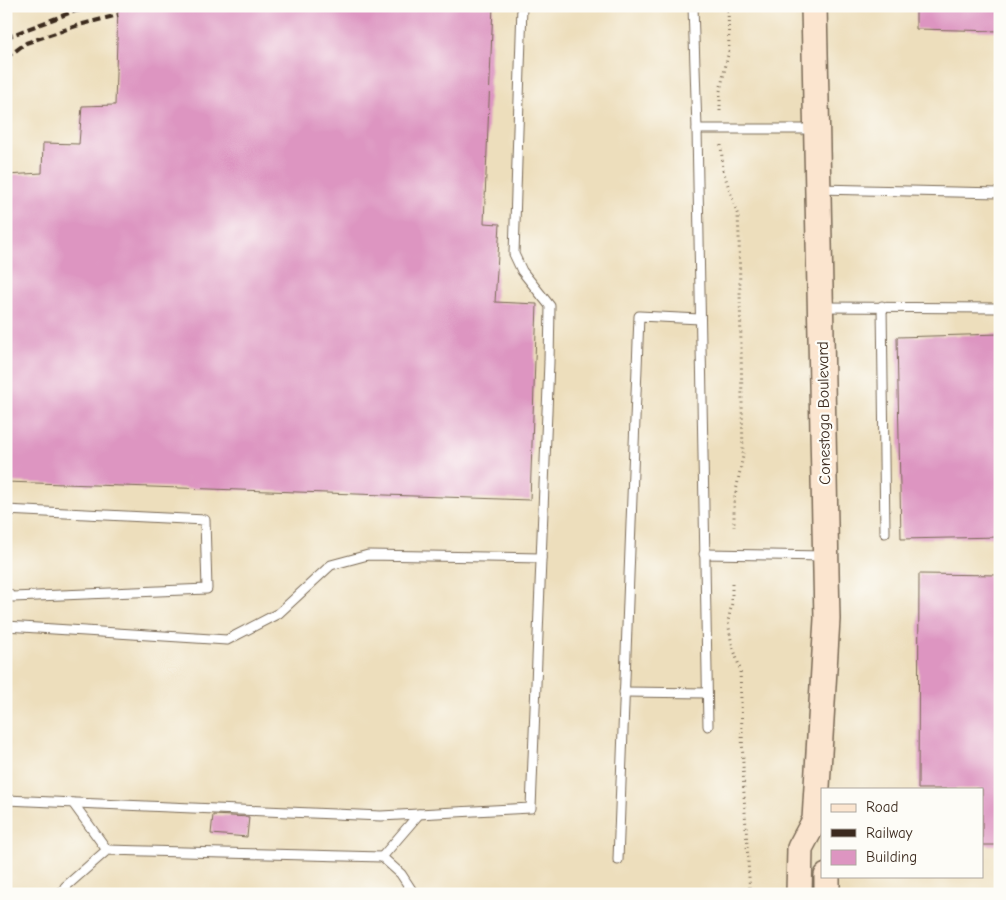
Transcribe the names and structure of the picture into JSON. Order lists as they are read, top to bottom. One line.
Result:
{"streets":{"street":["Conestoga Boulevard"]},"legend":["Road","Railway","Building"]}
